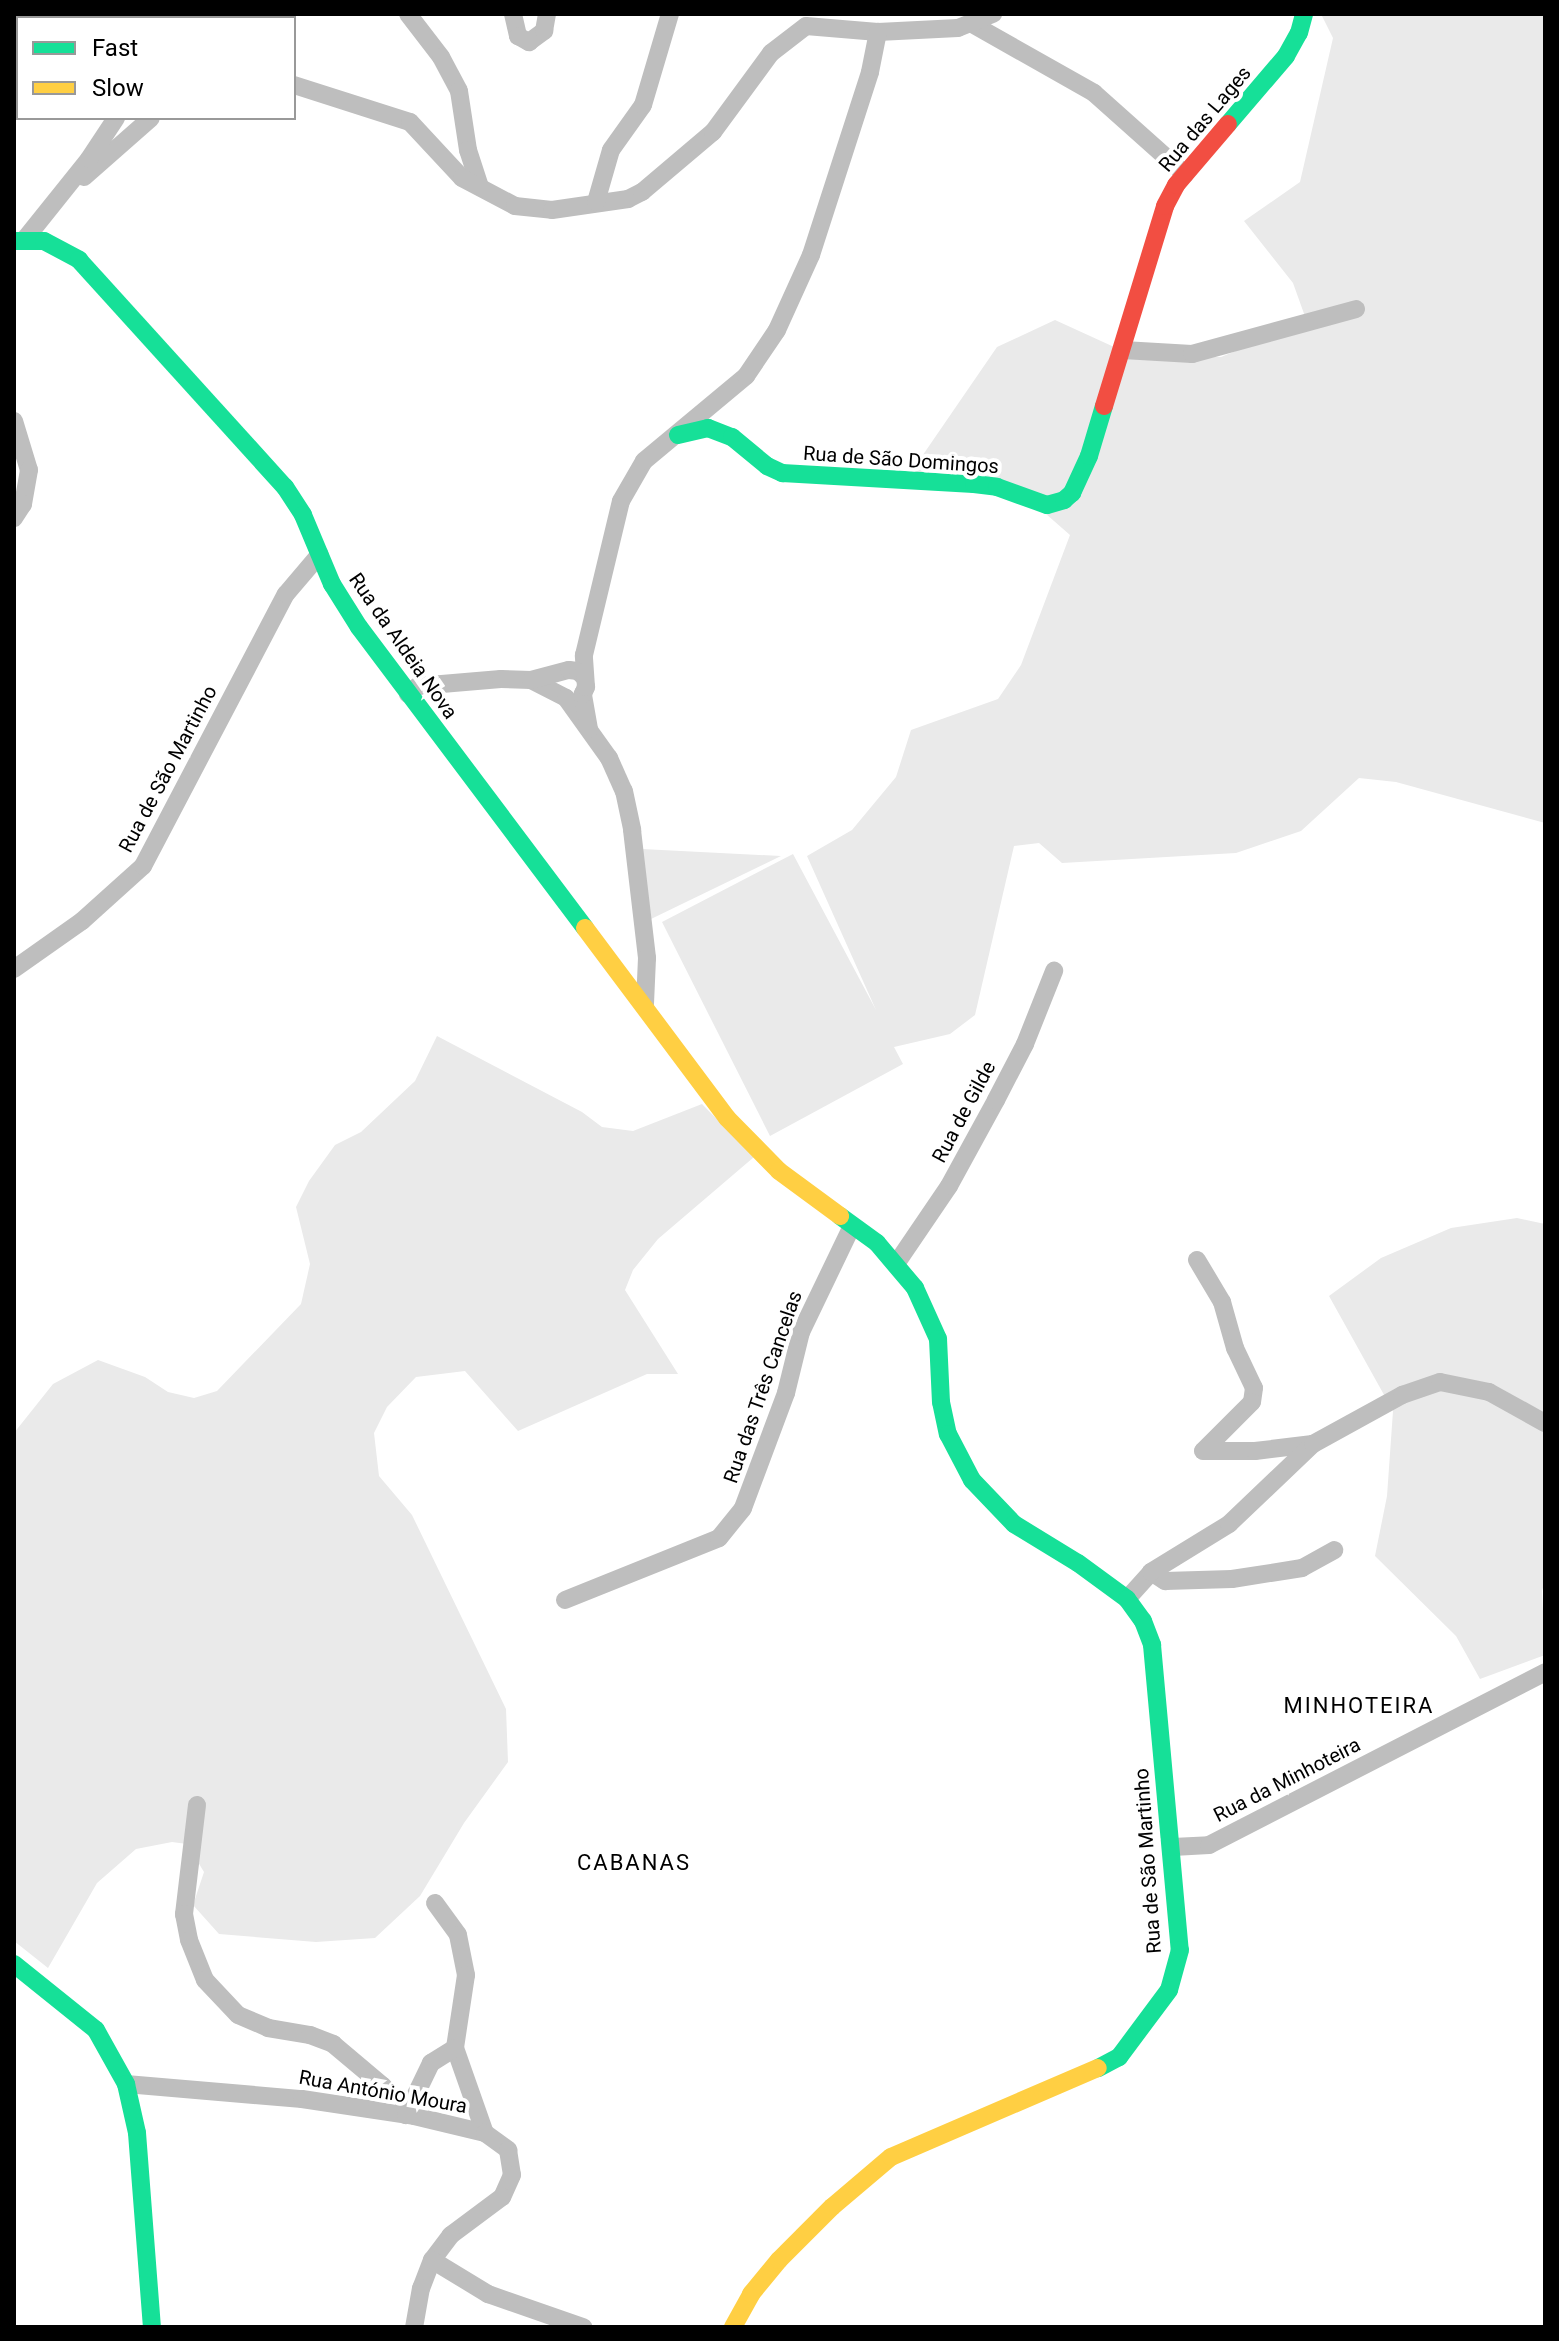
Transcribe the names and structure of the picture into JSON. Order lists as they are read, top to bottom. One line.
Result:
{"streets":{"street":["Rua das Lages","Rua de São Domingos","Rua da Aldeia Nova","Rua de São Martinho","Rua de Gilde","Rua das Três Cancelas","Rua da Minhoteira","Rua António Moura"]},"crossings":[["Rua das Lages","Rua de São Domingos"],["Rua da Aldeia Nova","Rua de São Martinho"],["Rua da Aldeia Nova","Rua das Três Cancelas"],["Rua de São Martinho","Rua de Gilde"],["Rua de São Martinho","Rua das Três Cancelas"],["Rua de São Martinho","Rua da Minhoteira"]],"districts":["MINHOTEIRA","CABANAS"],"legend":["Fast","Slow"]}
